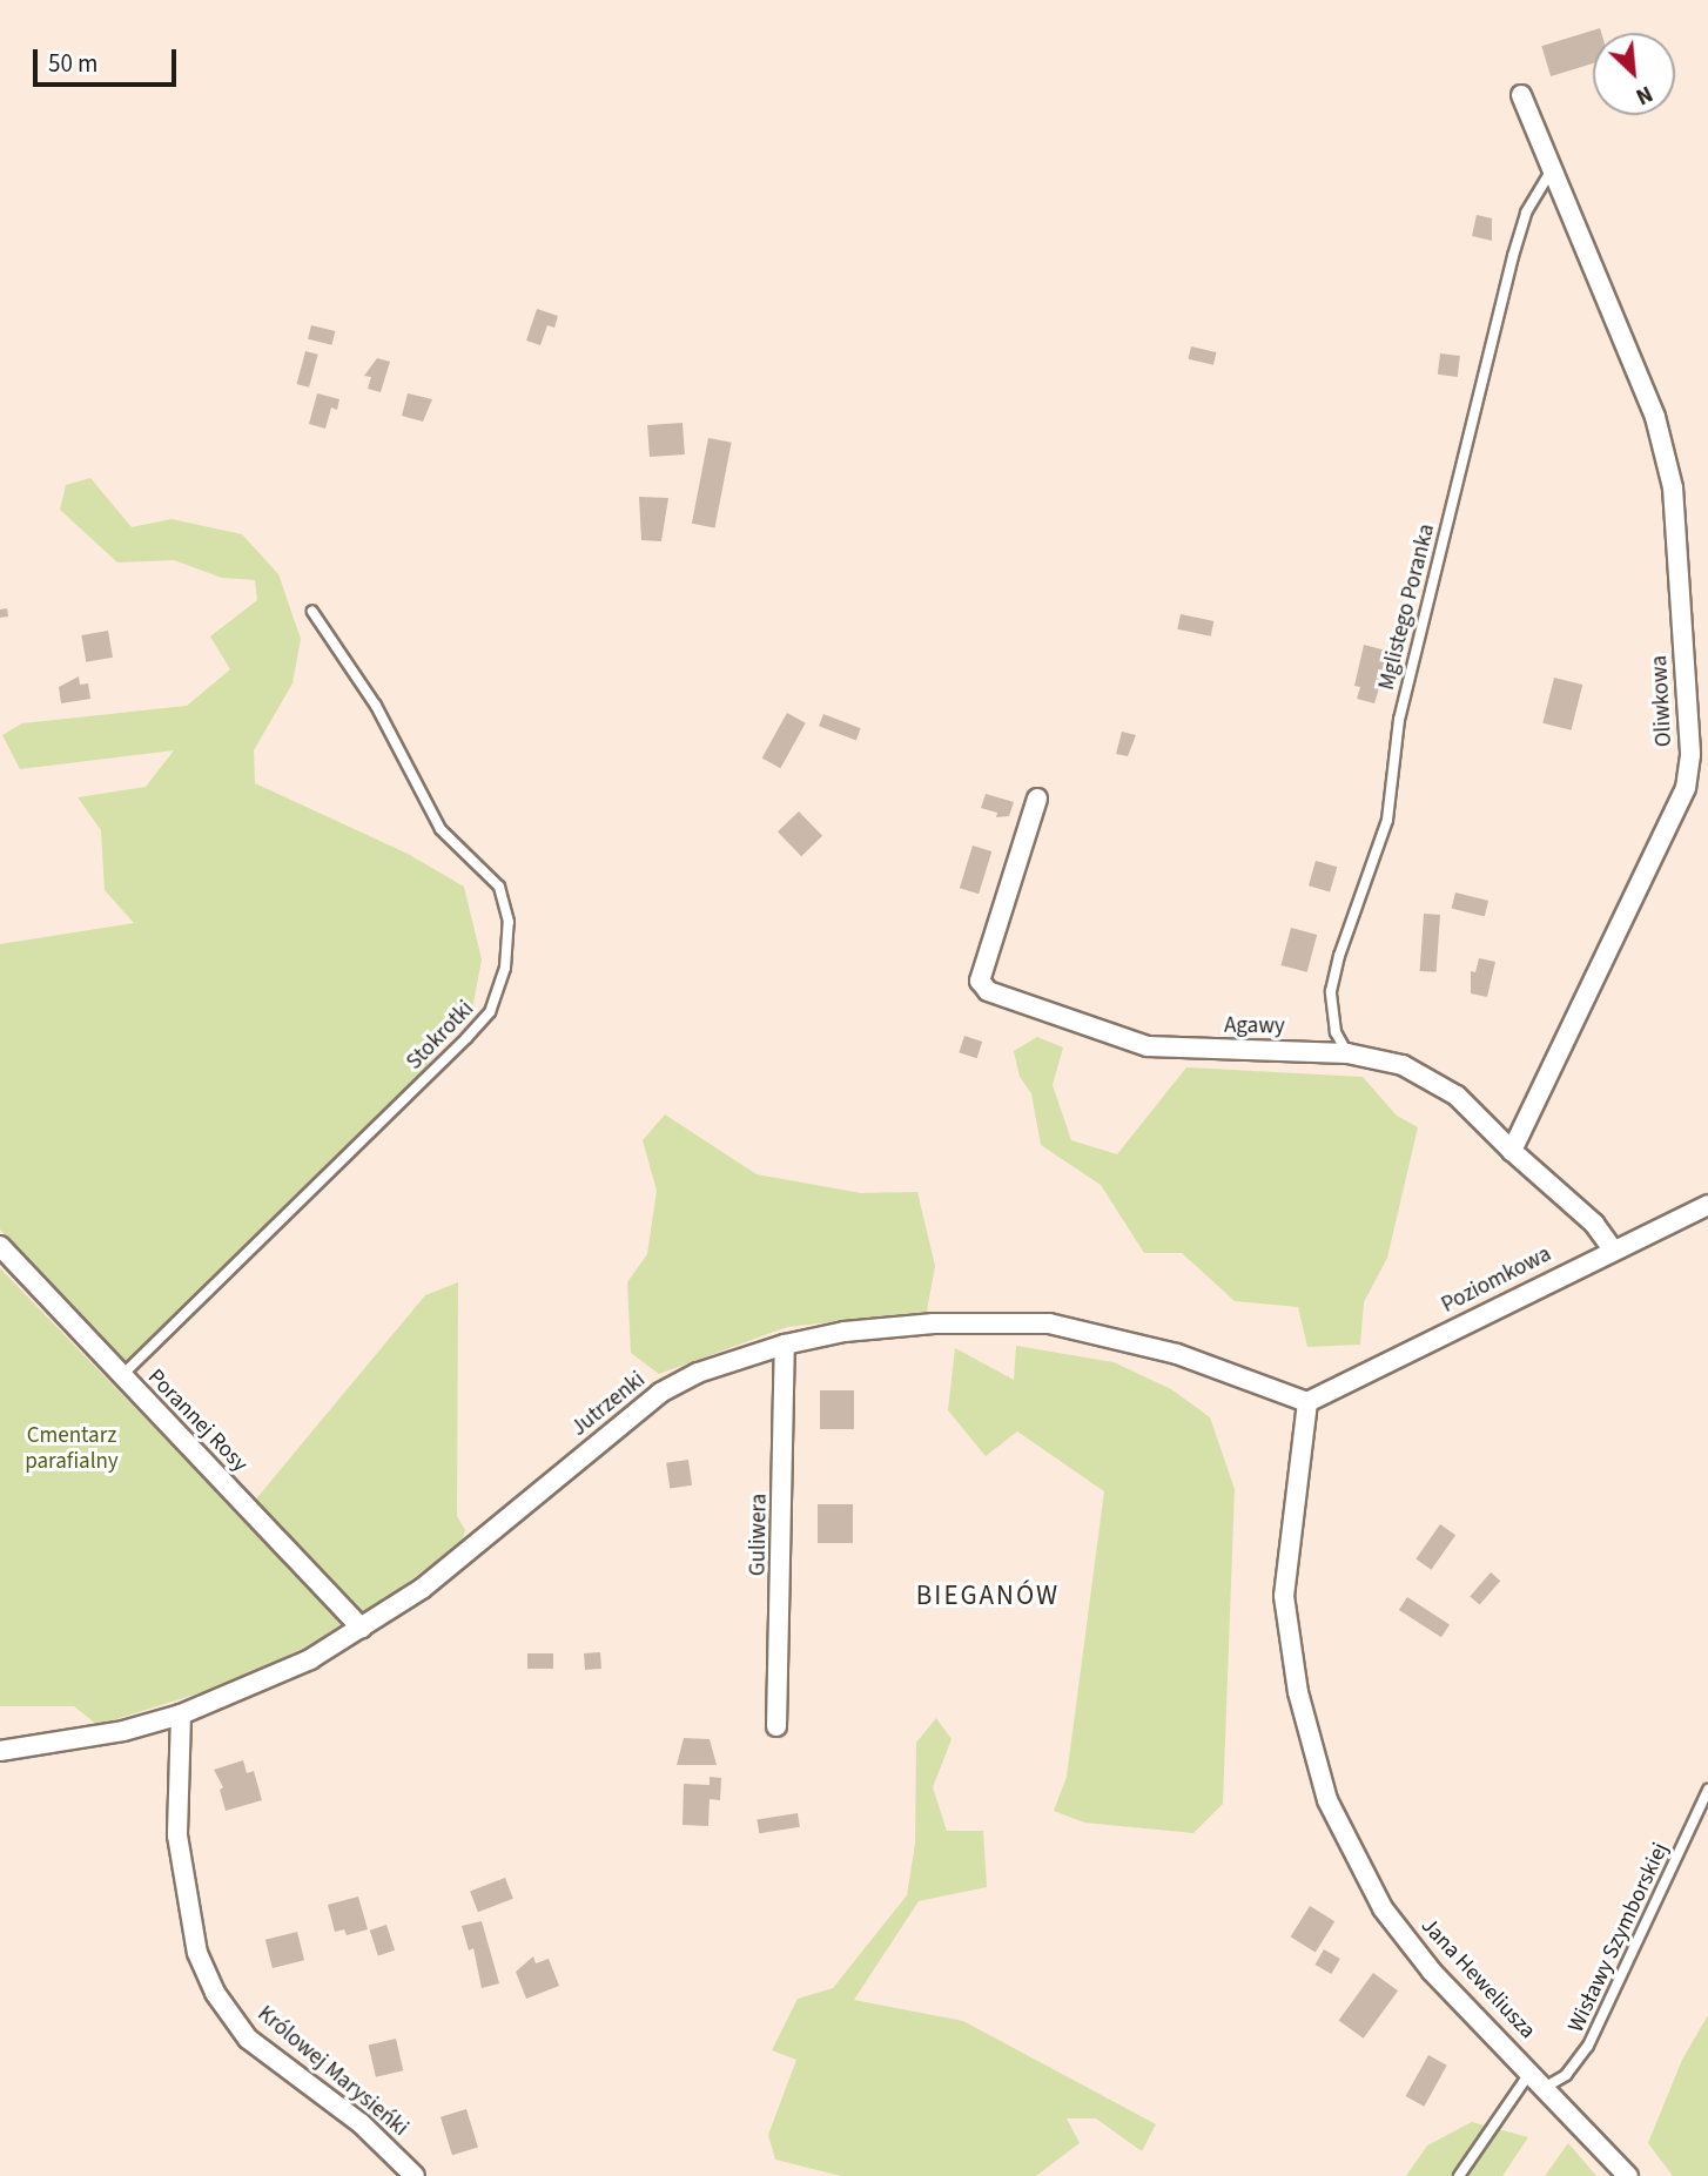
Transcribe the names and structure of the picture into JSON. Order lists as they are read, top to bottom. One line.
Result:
{"streets":{"street":["Oliwkowa","Agawy","Poziomkowa","Jutrzenki","Porannej Rosy","Guliwera","Jana Heweliusza","Królowej Marysieńki"],"lane":["Mglistego Poranka","Stokrotki","Wisławy Szymborskiej"]},"crossings":[["Mglistego Poranka","Oliwkowa"],["Mglistego Poranka","Agawy"],["Oliwkowa","Agawy"],["Stokrotki","Porannej Rosy"],["Poziomkowa","Jutrzenki"],["Poziomkowa","Jana Heweliusza"],["Jutrzenki","Porannej Rosy"],["Jutrzenki","Guliwera"],["Jutrzenki","Jana Heweliusza"],["Jutrzenki","Królowej Marysieńki"],["Wisławy Szymborskiej","Jana Heweliusza"]],"districts":["BIEGANÓW"],"parks":["Cmentarz parafialny"],"scale_bar":"50 m","north":"bottom right"}
